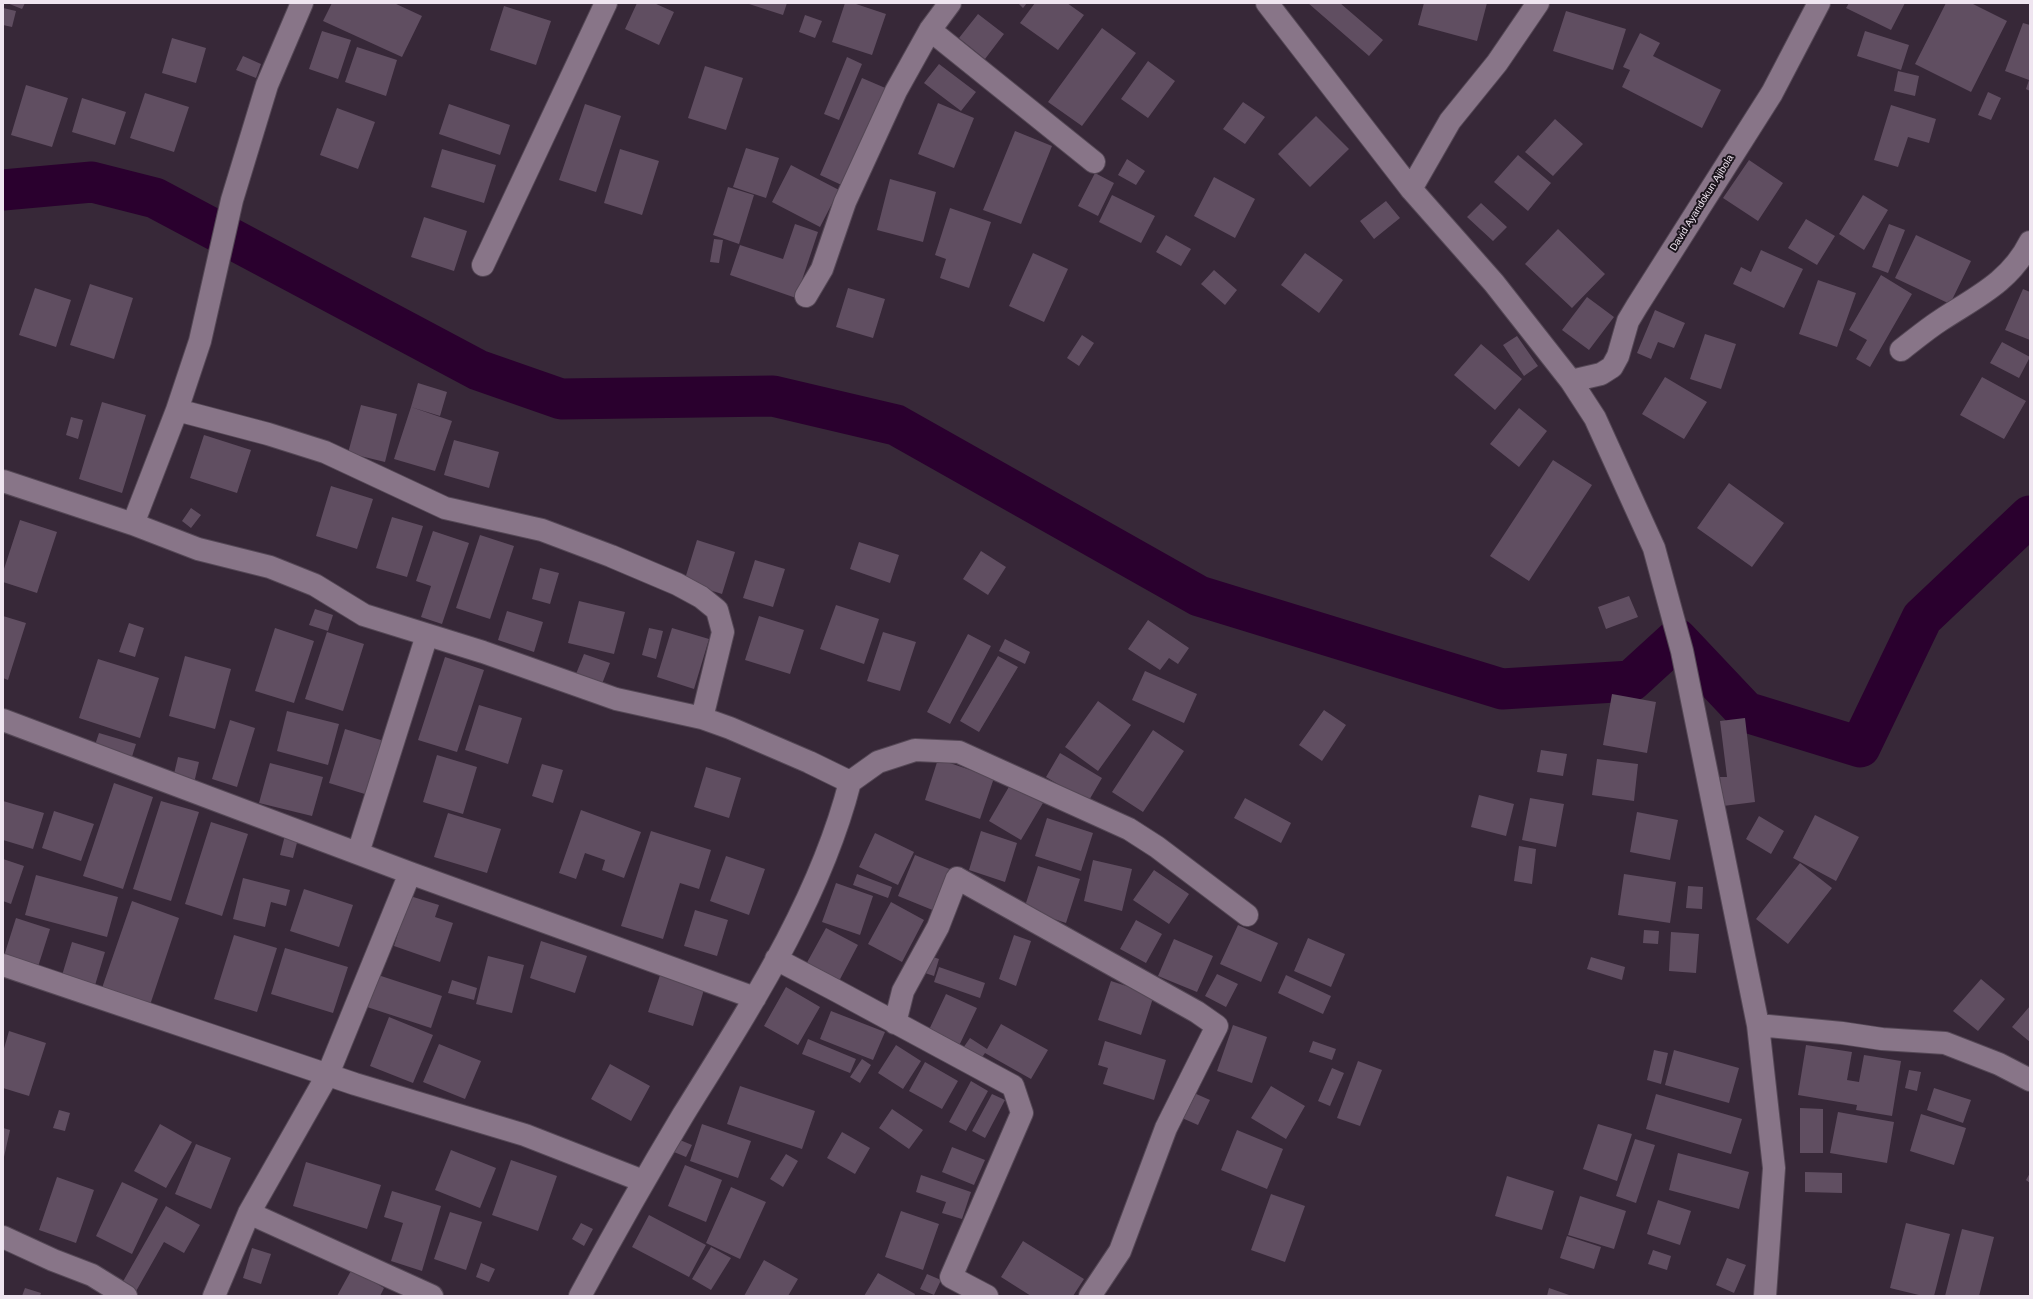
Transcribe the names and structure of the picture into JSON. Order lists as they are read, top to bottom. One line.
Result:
{"streets":{"street":["David Ayandokun Ajibola"]}}
